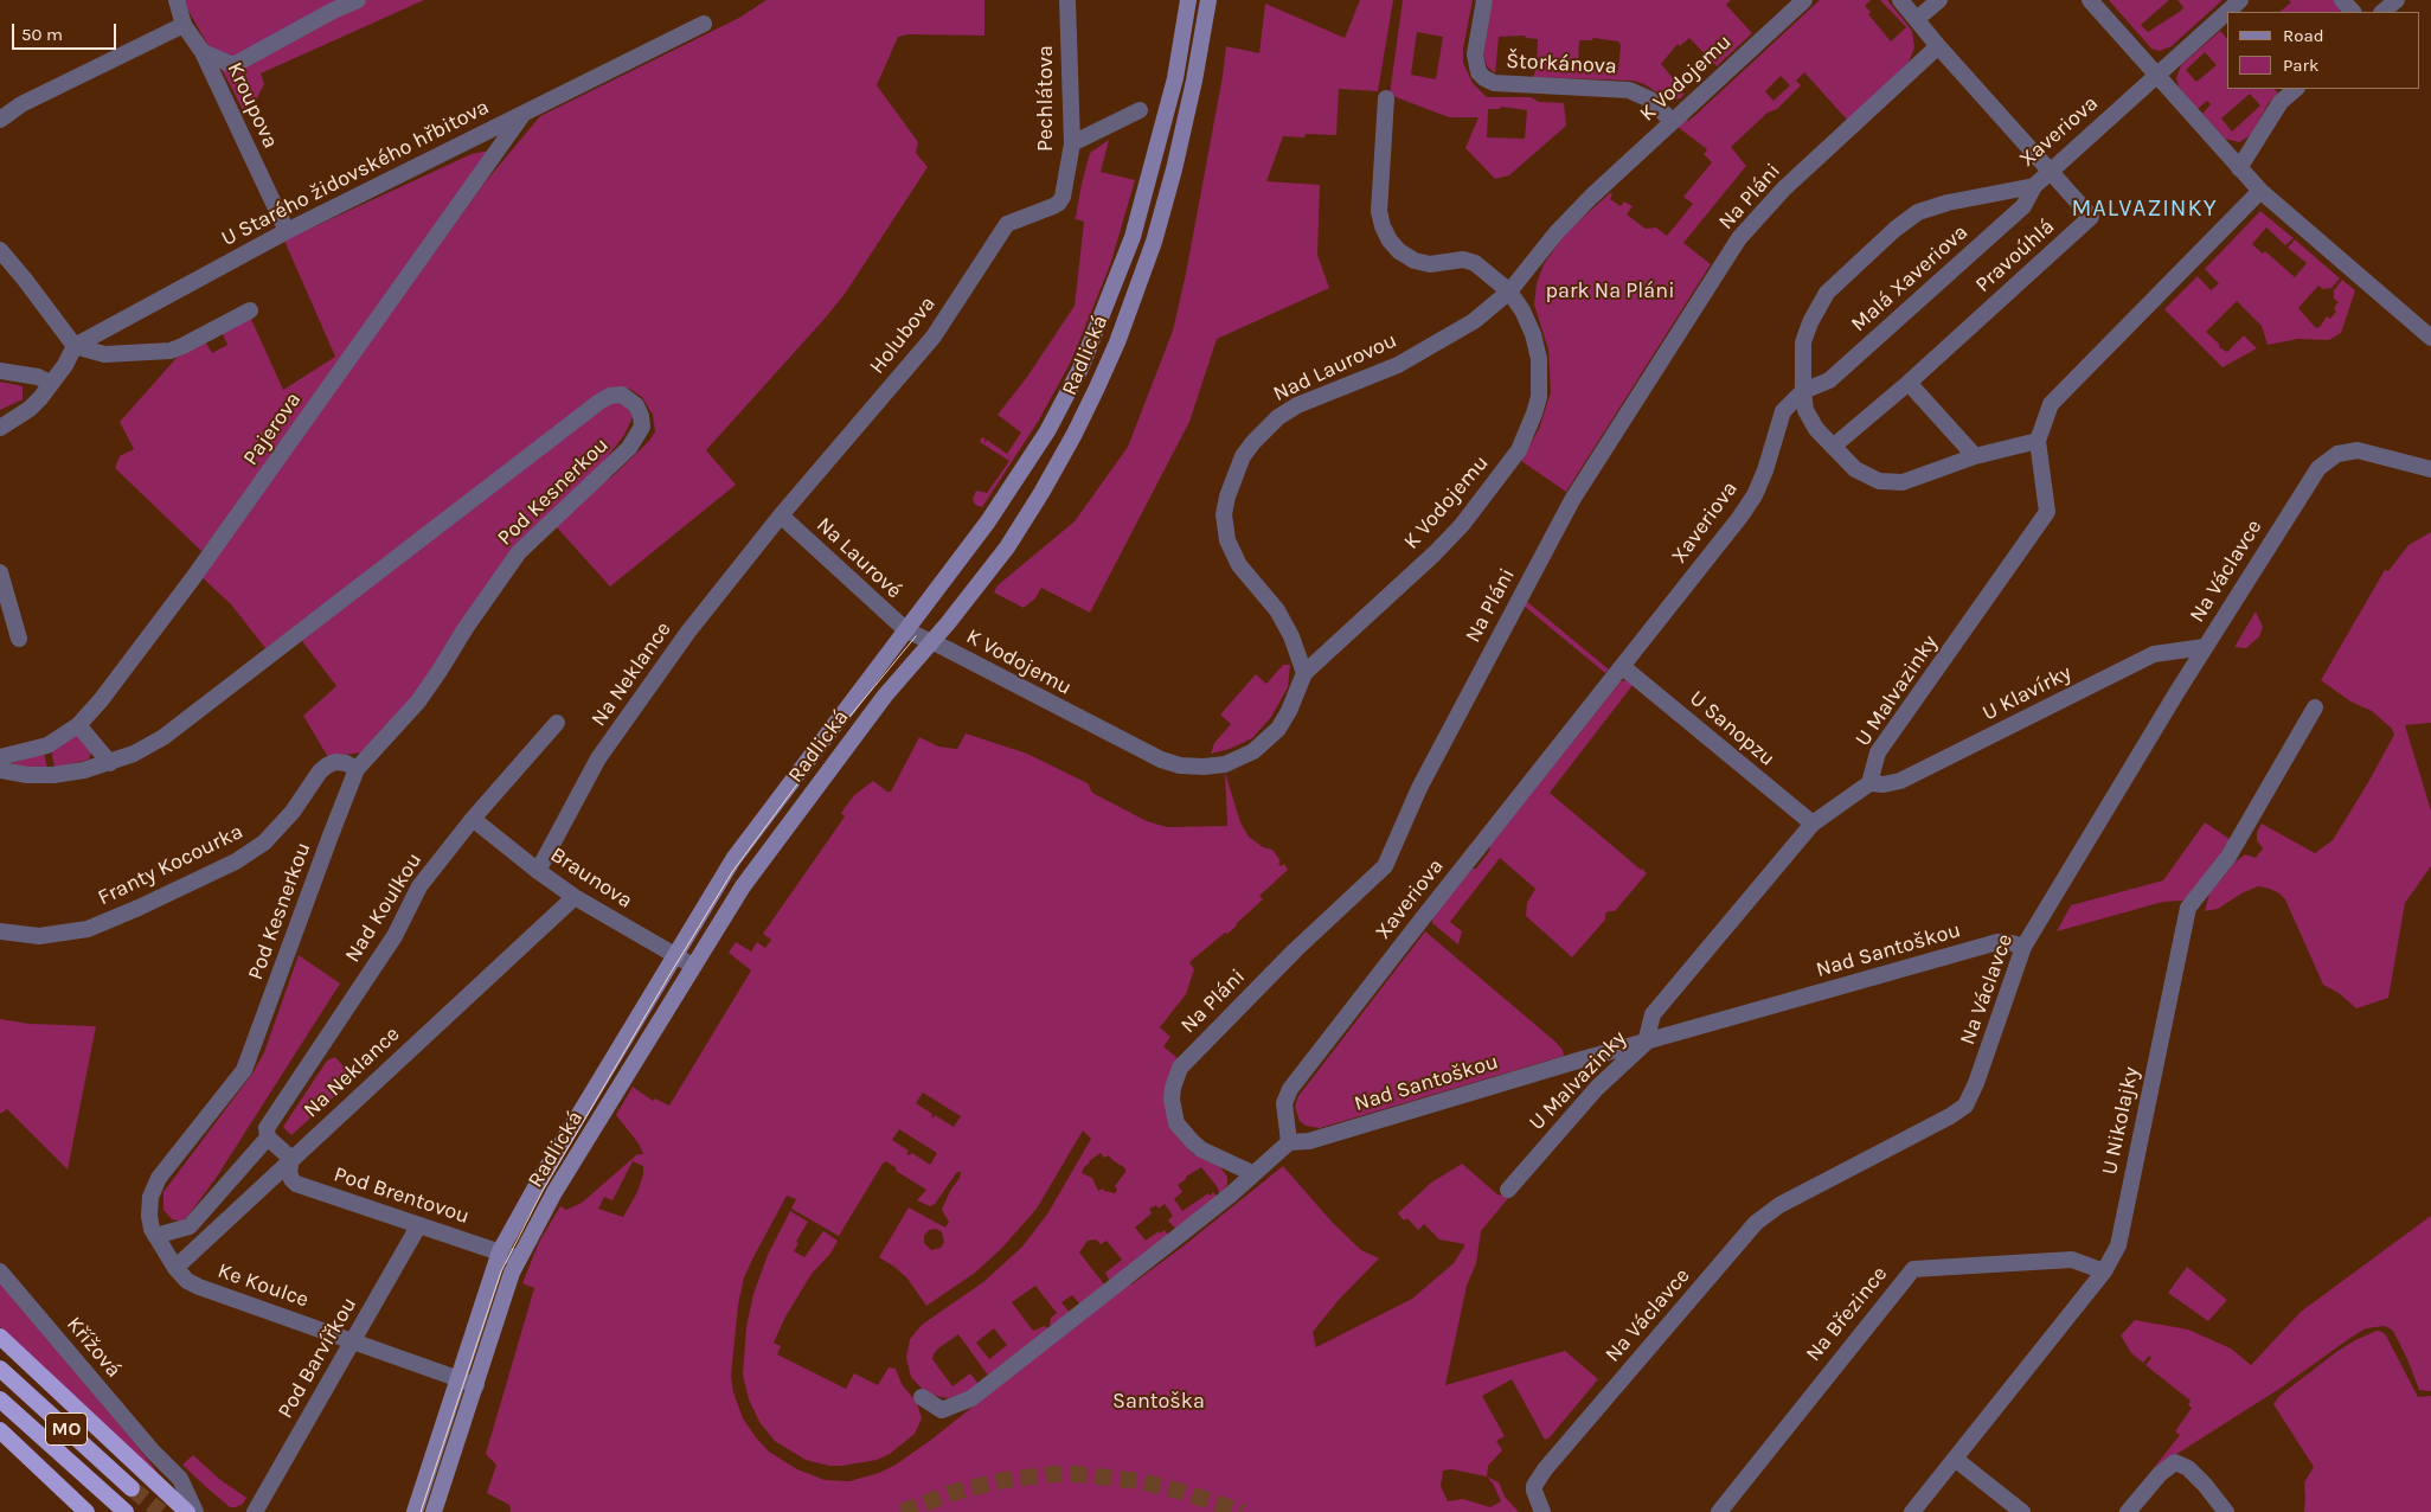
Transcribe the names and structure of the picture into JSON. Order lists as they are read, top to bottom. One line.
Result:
{"streets":{"highway":["MO"],"main road":["Radlická"],"street":["Štorkánova","K Vodojemu","Pechlátova","Kroupova","Xaveriova","U Starého židovského hřbitova","Na Pláni","Pravoúhlá","Malá Xaveriova","Holubova","Nad Laurovou","Pajerova","Pod Kesnerkou","Na Laurové","Na Václavce","Na Neklance","U Malvazinky","U Klavírky","U Sanopzu","Franty Kocourka","Braunova","Nad Koulkou","Nad Santoškou","U Nikolajky","Pod Brentovou","Ke Koulce","Na Březince","Křížová","Pod Barvířkou"]},"crossings":[["Štorkánova","K Vodojemu"],["K Vodojemu","Radlická"],["K Vodojemu","Nad Laurovou"],["K Vodojemu","Na Laurové"],["Pechlátova","Holubova"],["Kroupova","U Starého židovského hřbitova"],["Xaveriova","Pravoúhlá"],["Xaveriova","Malá Xaveriova"],["Xaveriova","U Sanopzu"],["Xaveriova","Nad Santoškou"],["U Starého židovského hřbitova","Pajerova"],["Na Pláni","Pravoúhlá"],["Holubova","Na Laurové"],["Holubova","Na Neklance"],["Radlická","Na Laurové"],["Radlická","Braunova"],["Radlická","Pod Brentovou"],["Radlická","Ke Koulce"],["Pod Kesnerkou","Na Neklance"],["Pod Kesnerkou","Franty Kocourka"],["Pod Kesnerkou","Ke Koulce"],["Na Laurové","Na Neklance"],["Na Václavce","U Klavírky"],["Na Václavce","Nad Santoškou"],["Na Neklance","Braunova"],["Na Neklance","Pod Brentovou"],["Na Neklance","Ke Koulce"],["U Malvazinky","U Klavírky"],["U Malvazinky","U Sanopzu"],["U Malvazinky","Nad Santoškou"],["Braunova","Nad Koulkou"],["U Nikolajky","Na Březince"],["Pod Brentovou","Pod Barvířkou"],["Ke Koulce","Pod Barvířkou"]],"districts":["MALVAZINKY"],"parks":["park Na Pláni","Santoška"],"legend":["Road","Park"],"scale_bar":"50 m"}
